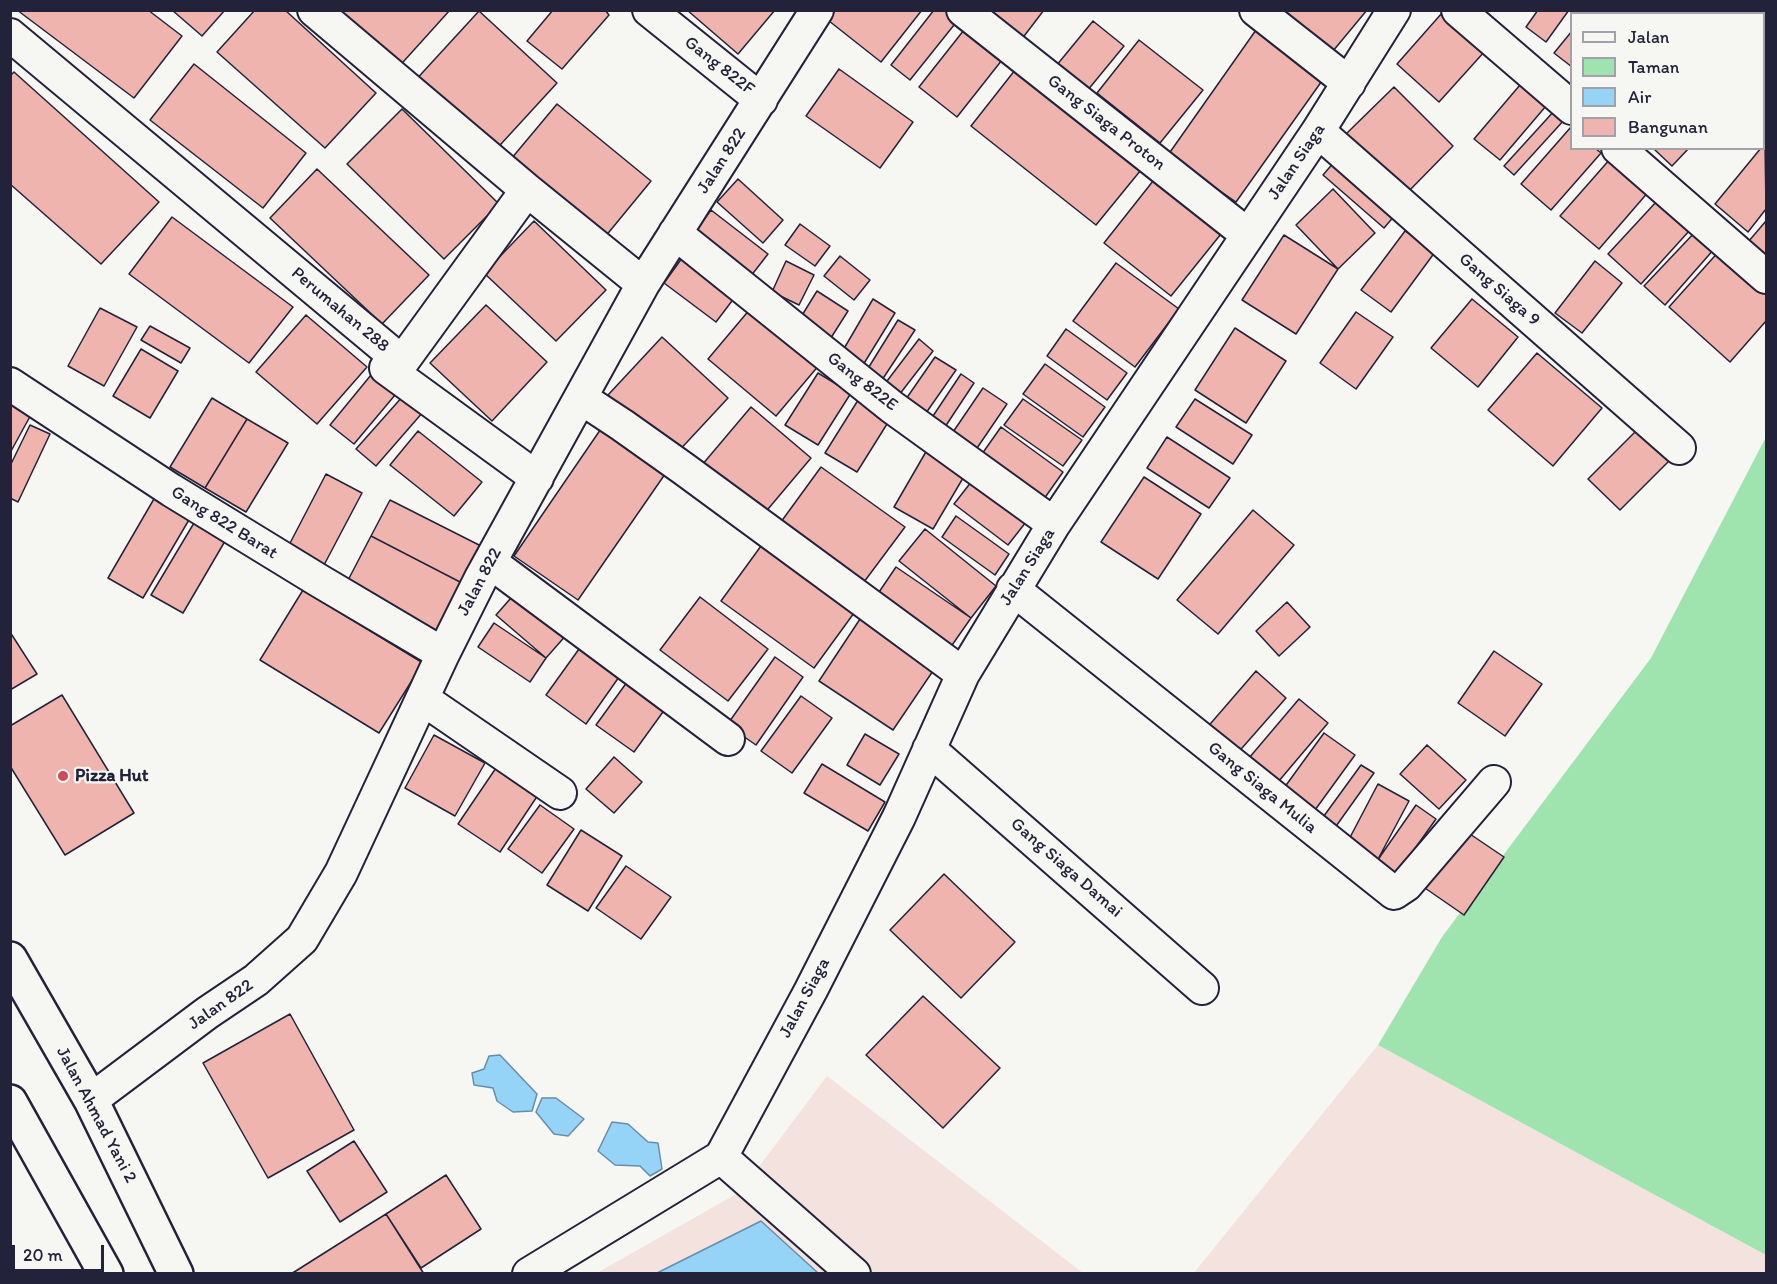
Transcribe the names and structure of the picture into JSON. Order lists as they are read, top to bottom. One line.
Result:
{"streets":{"highway":["Jalan Ahmad Yani 2"],"street":["Gang 822F","Gang Siaga Proton","Jalan 822","Jalan Siaga","Gang Siaga 9","Perumahan 288","Gang 822E","Gang 822 Barat","Gang Siaga Mulia","Gang Siaga Damai"]},"crossings":[["Gang 822F","Jalan 822"],["Gang Siaga Proton","Jalan Siaga"],["Jalan 822","Gang 822E"],["Jalan 822","Gang 822 Barat"],["Jalan 822","Jalan Ahmad Yani 2"],["Jalan Siaga","Gang Siaga 9"],["Jalan Siaga","Gang 822E"],["Jalan Siaga","Gang Siaga Mulia"],["Jalan Siaga","Gang Siaga Damai"]],"places":["Pizza Hut"],"legend":["Jalan","Taman","Air","Bangunan"],"scale_bar":"20 m"}
